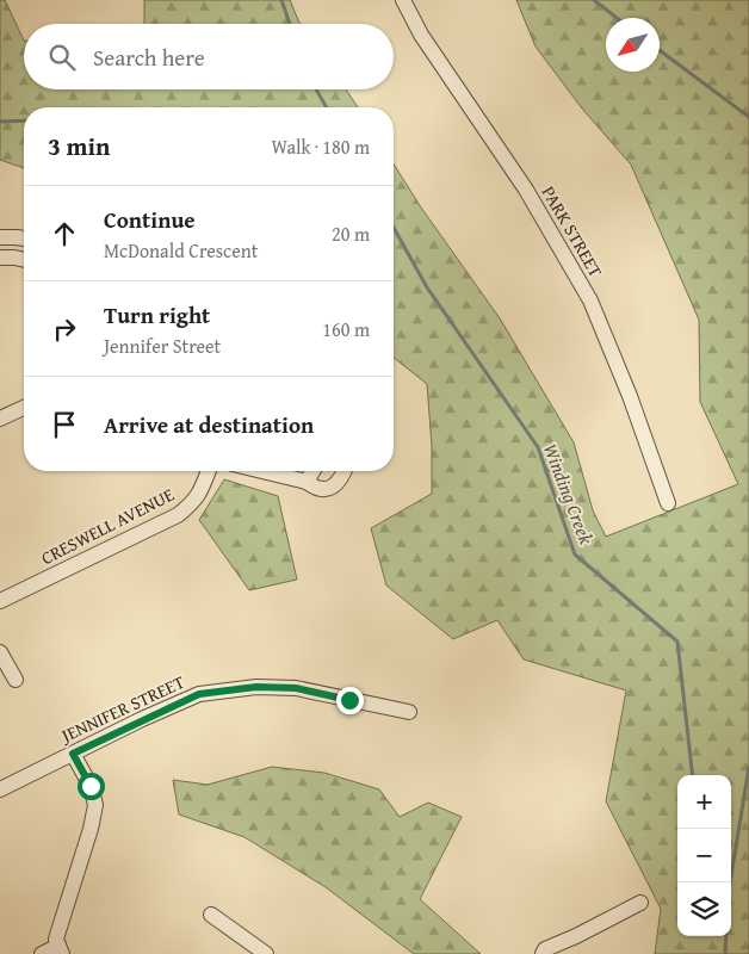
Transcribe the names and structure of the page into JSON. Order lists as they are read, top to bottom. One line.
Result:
{"streets":{"street":["PARK STREET","CRESWELL AVENUE","JENNIFER STREET"]},"water":["Winding Creek"],"north":"bottom left","page":{"search":"Search here","heading":["3 min","Walk · 180 m"],"list":[["Continue","McDonald Crescent","20 m"],["Turn right","Jennifer Street","160 m"],"Arrive at destination"],"map_buttons":["+","−"]}}
